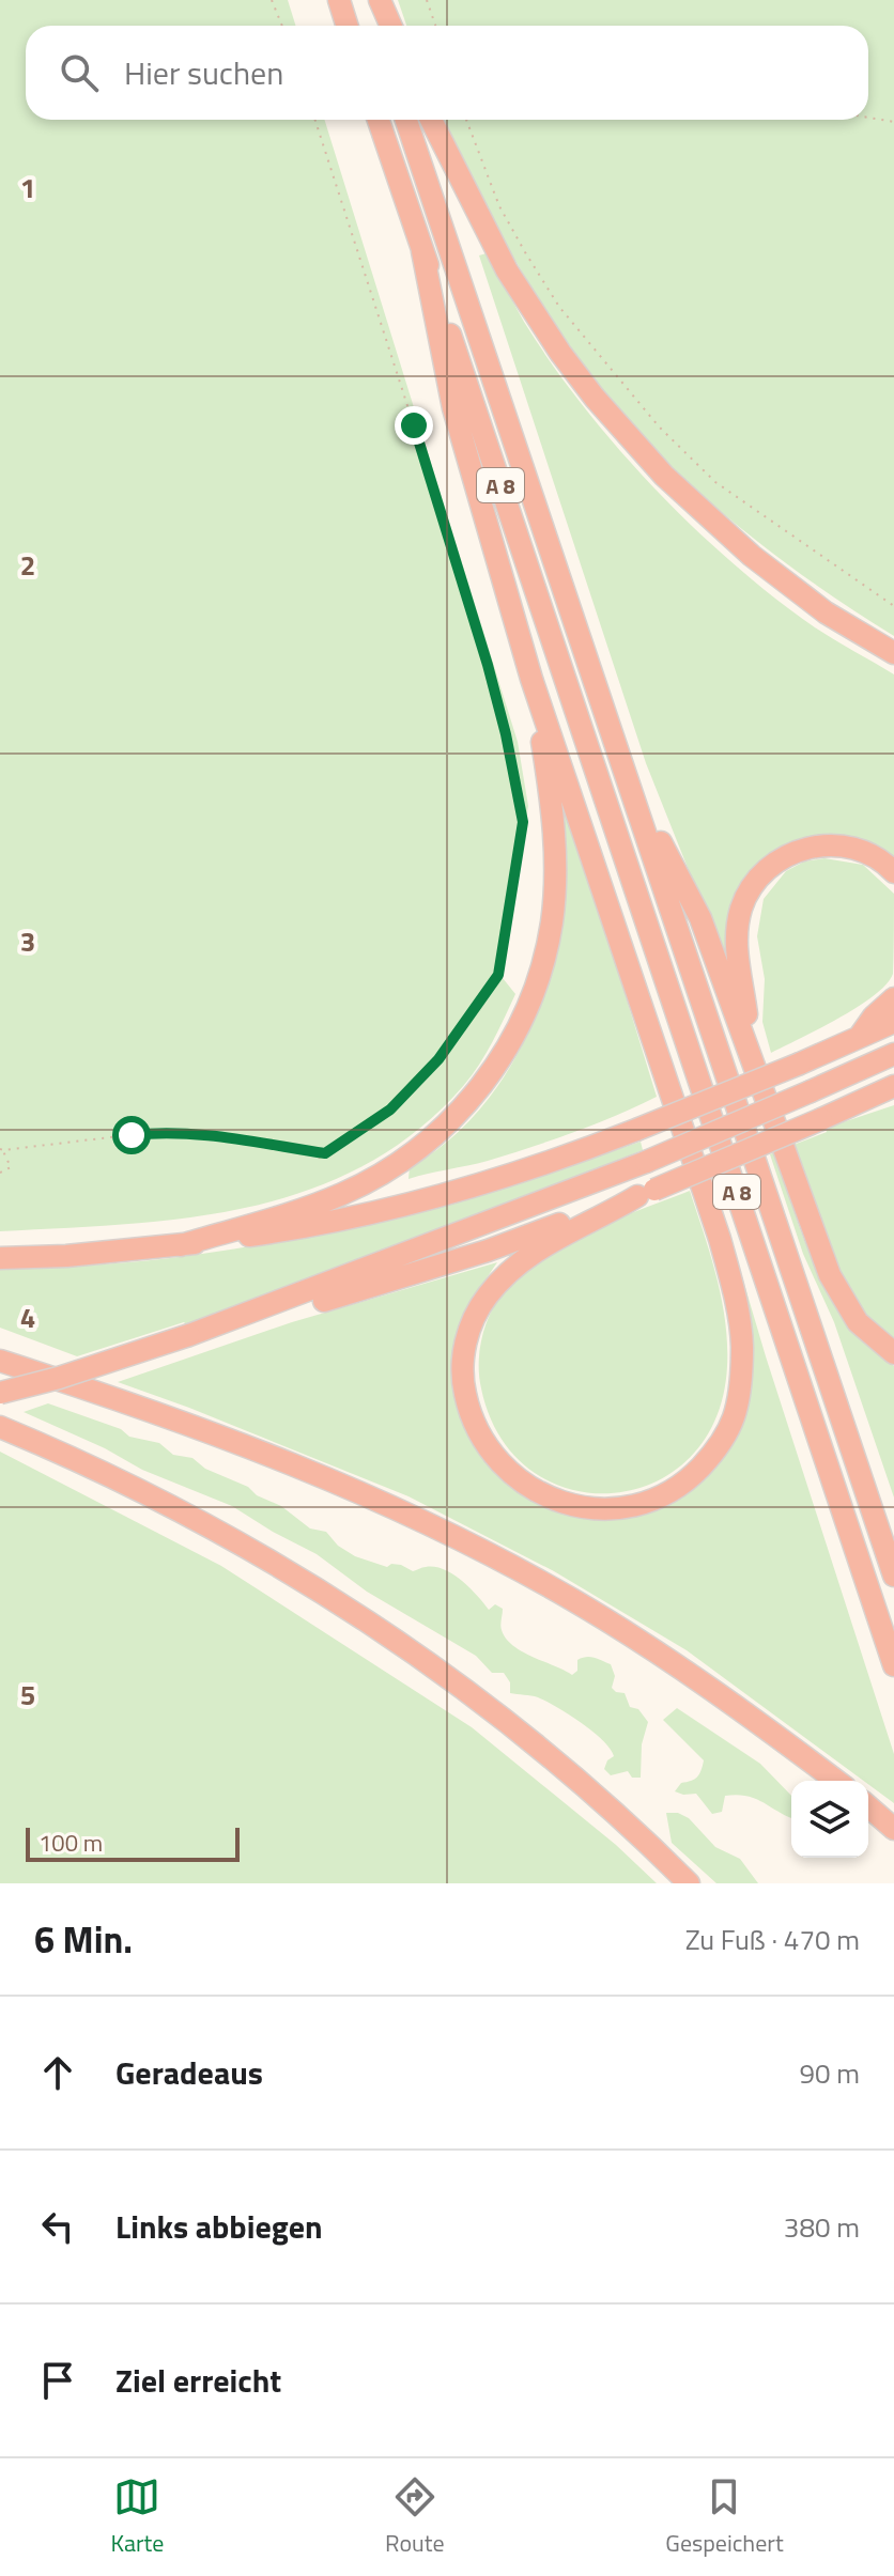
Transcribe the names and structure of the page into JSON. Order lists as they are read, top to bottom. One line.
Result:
{"streets":{"highway":["A 8"]},"scale_bar":"100 m","page":{"search":"Hier suchen","scale":"100 m","heading":["6 Min.","Zu Fuß · 470 m"],"list":[["Geradeaus","90 m"],["Links abbiegen","380 m"],"Ziel erreicht"],"nav":["Karte","Route","Gespeichert"]},"grid":{"rows":["1","2","3","4","5"]}}
